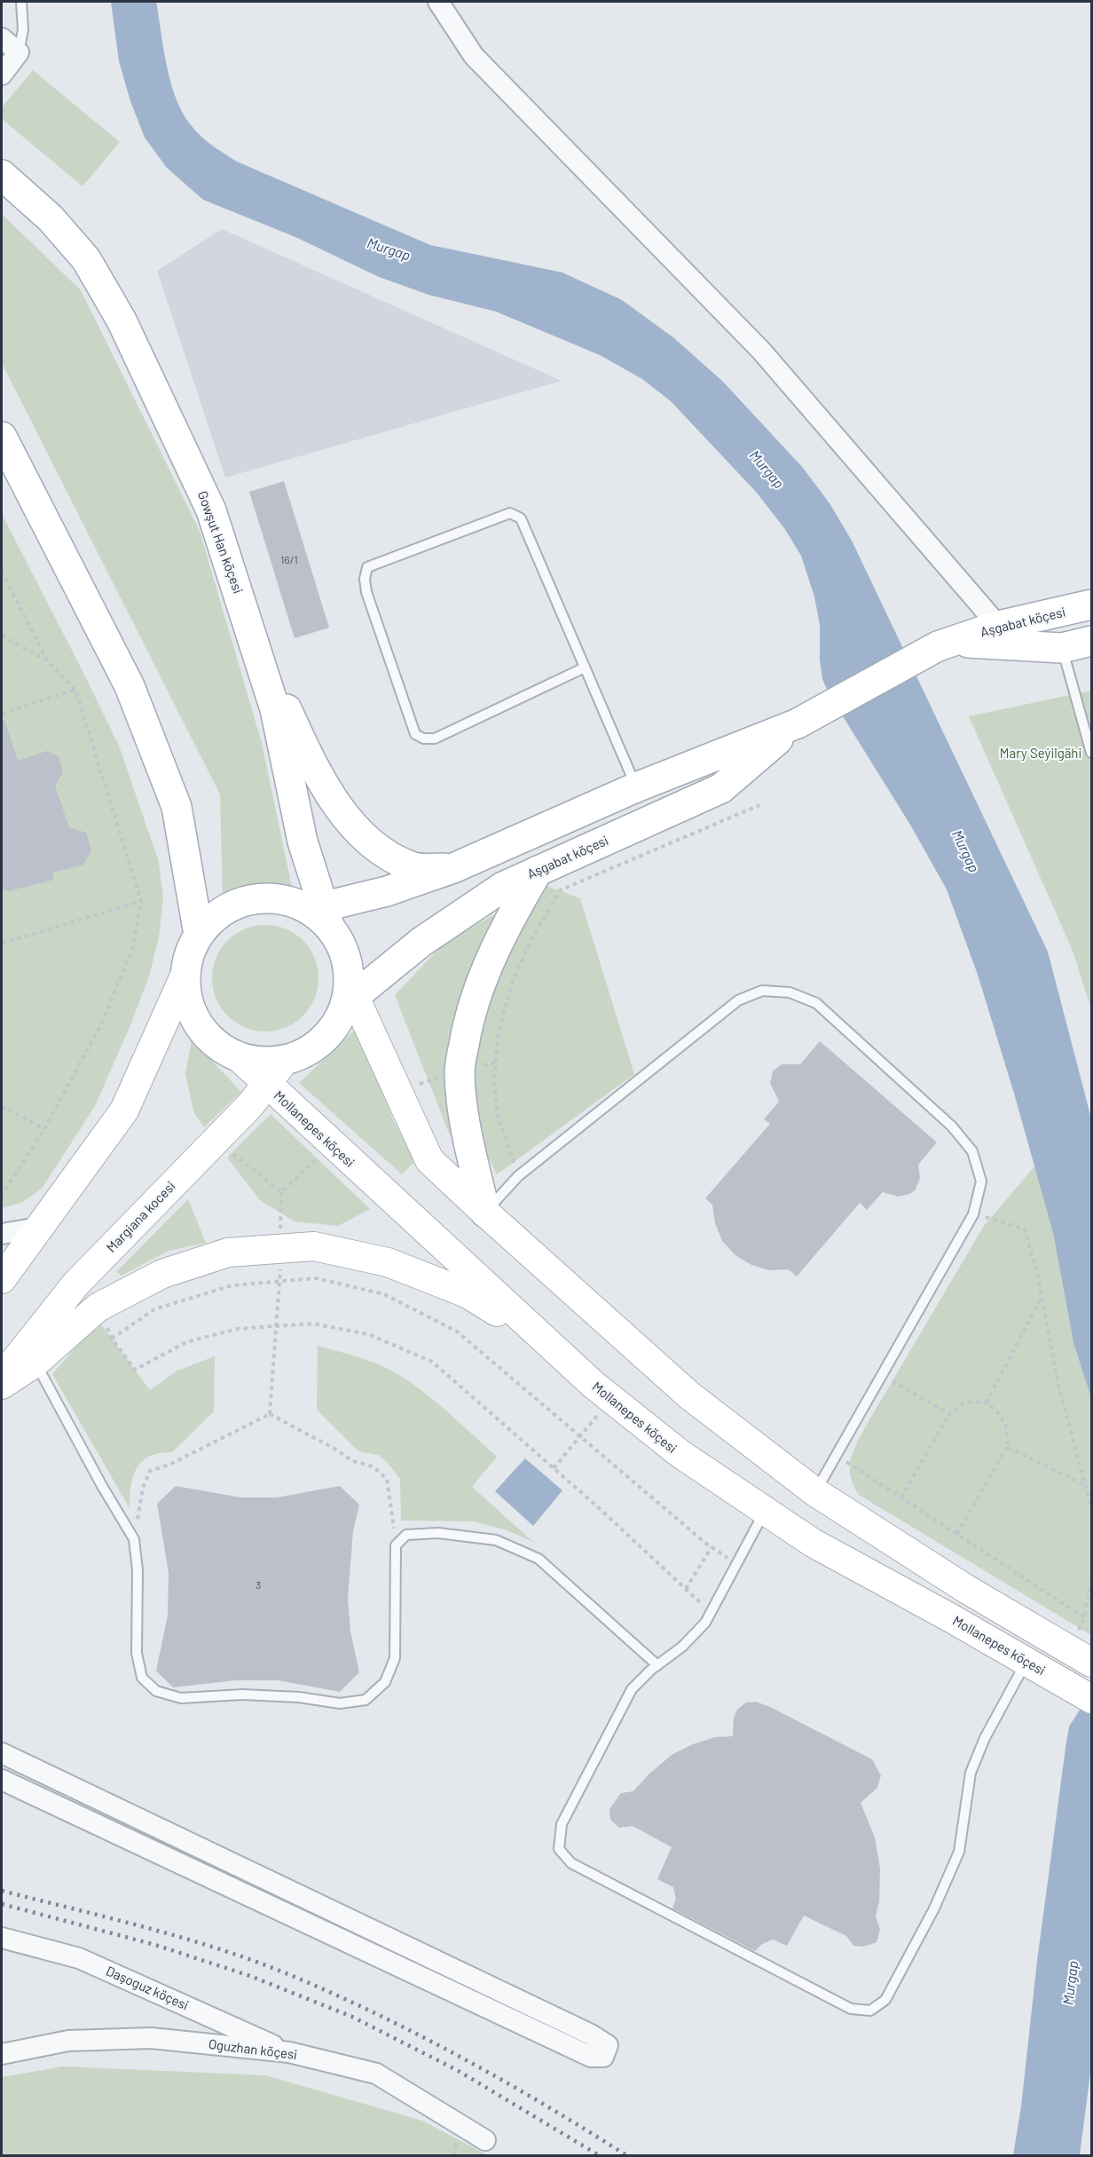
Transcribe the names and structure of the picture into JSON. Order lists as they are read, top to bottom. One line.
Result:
{"streets":{"main road":["Gowşut Han köçesi","Aşgabat köçesi"],"street":["Mollanepes köçesi","Margiana kocesi","Daşoguz köçesi","Oguzhan köçesi"]},"crossings":[["Gowşut Han köçesi","Aşgabat köçesi"],["Gowşut Han köçesi","Mollanepes köçesi"],["Gowşut Han köçesi","Margiana kocesi"],["Aşgabat köçesi","Mollanepes köçesi"],["Aşgabat köçesi","Margiana kocesi"],["Mollanepes köçesi","Margiana kocesi"],["Daşoguz köçesi","Oguzhan köçesi"]],"water":["Murgap"],"parks":["Mary Seýilgähi"],"house_numbers":["16/1","3"]}
